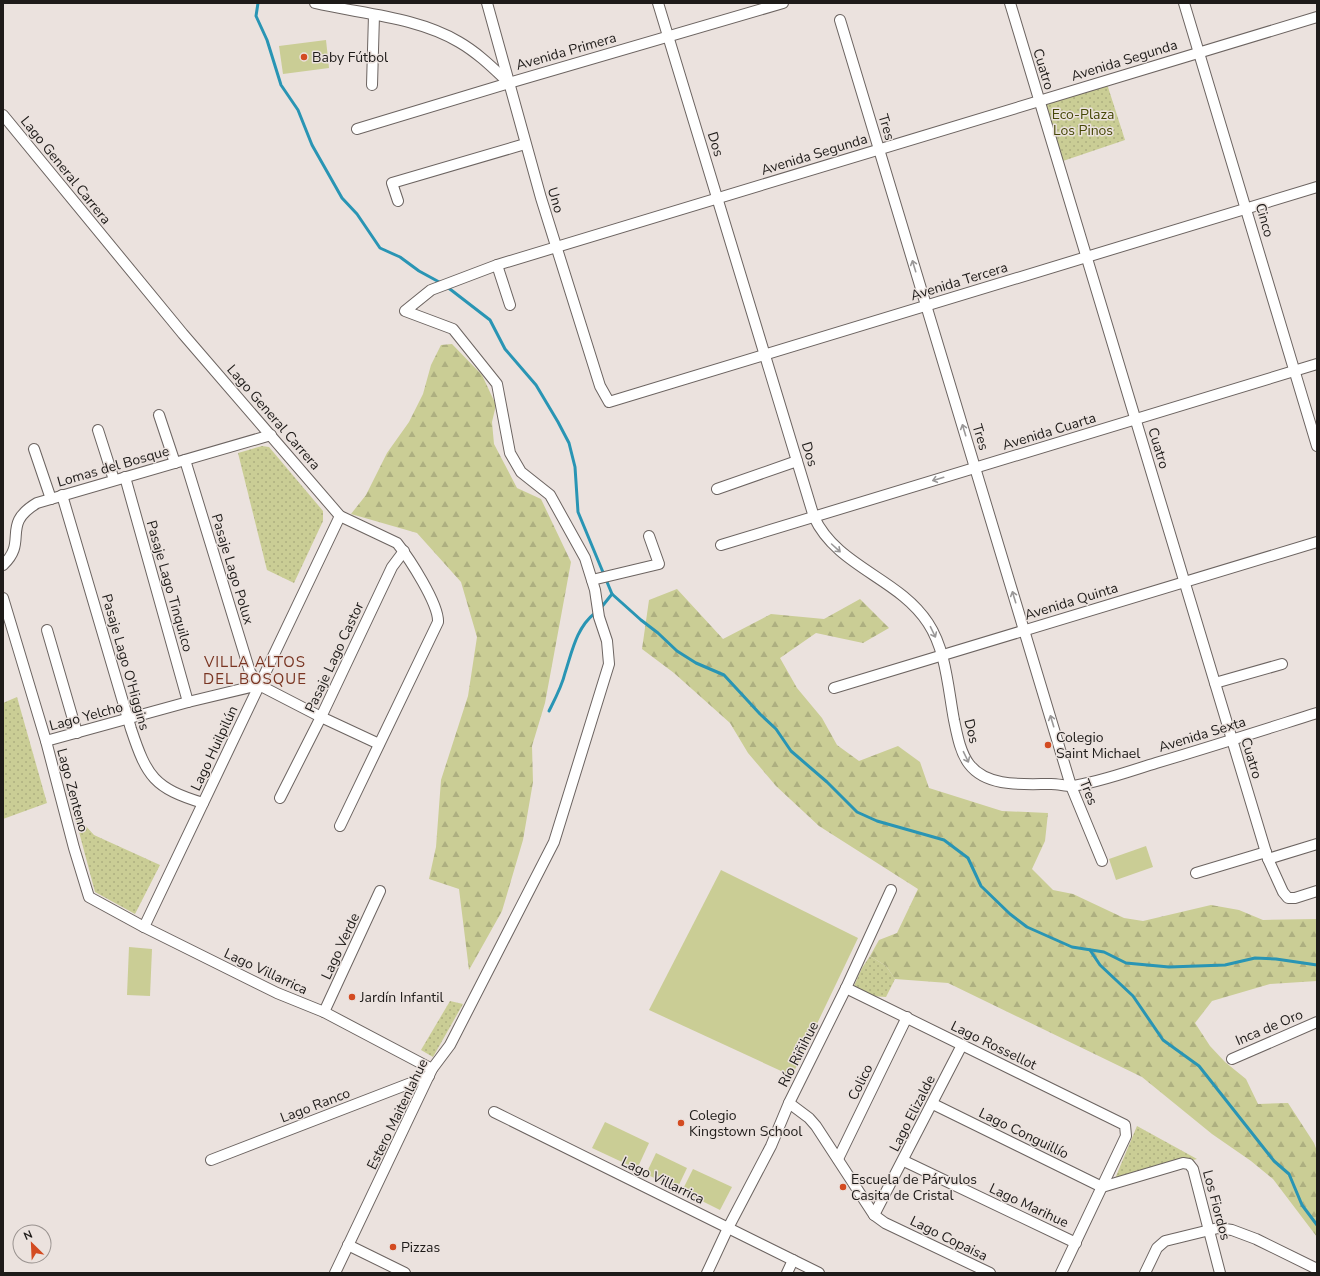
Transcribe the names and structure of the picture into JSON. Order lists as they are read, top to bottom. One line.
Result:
{"streets":{"street":["Avenida Primera","Avenida Segunda","Cuatro","Tres","Dos","Lago General Carrera","Uno","Cinco","Avenida Tercera","Avenida Cuarta","Lomas del Bosque","Pasaje Lago Polux","Pasaje Lago Tinquilco","Avenida Quinta","Pasaje Lago Castor","Pasaje Lago O'Higgins","Lago Yelcho","Avenida Sexta","Lago Huilpilún","Lago Zenteno","Lago Verde","Lago Villarrica","Inca de Oro","Lago Rossellot","Río Riñihue","Colico","Lago Ranco","Lago Elizalde","Estero Maitenlahue","Lago Conguillío","Lago Marihue","Los Fiordos","Lago Copaisa"]},"crossings":[["Avenida Primera","Dos"],["Avenida Primera","Uno"],["Avenida Segunda","Cuatro"],["Avenida Segunda","Tres"],["Avenida Segunda","Dos"],["Avenida Segunda","Uno"],["Avenida Segunda","Cinco"],["Avenida Segunda","Estero Maitenlahue"],["Cuatro","Avenida Tercera"],["Cuatro","Avenida Cuarta"],["Cuatro","Avenida Quinta"],["Cuatro","Avenida Sexta"],["Tres","Dos"],["Tres","Avenida Tercera"],["Tres","Avenida Cuarta"],["Tres","Avenida Quinta"],["Tres","Avenida Sexta"],["Dos","Avenida Tercera"],["Dos","Avenida Cuarta"],["Dos","Avenida Quinta"],["Dos","Avenida Sexta"],["Lago General Carrera","Lomas del Bosque"],["Lago General Carrera","Pasaje Lago Castor"],["Lago General Carrera","Lago Huilpilún"],["Uno","Avenida Tercera"],["Cinco","Avenida Tercera"],["Cinco","Avenida Cuarta"],["Lomas del Bosque","Pasaje Lago Polux"],["Lomas del Bosque","Pasaje Lago Tinquilco"],["Lomas del Bosque","Pasaje Lago O'Higgins"],["Pasaje Lago Polux","Lago Yelcho"],["Pasaje Lago Polux","Lago Huilpilún"],["Pasaje Lago Tinquilco","Lago Yelcho"],["Pasaje Lago O'Higgins","Lago Yelcho"],["Pasaje Lago O'Higgins","Lago Huilpilún"],["Lago Yelcho","Lago Huilpilún"],["Lago Yelcho","Lago Zenteno"],["Lago Huilpilún","Lago Villarrica"],["Lago Zenteno","Lago Villarrica"],["Lago Verde","Lago Villarrica"],["Lago Villarrica","Río Riñihue"],["Lago Villarrica","Lago Ranco"],["Lago Villarrica","Estero Maitenlahue"],["Lago Rossellot","Río Riñihue"],["Lago Rossellot","Colico"],["Lago Rossellot","Lago Elizalde"],["Lago Rossellot","Lago Conguillío"],["Lago Rossellot","Los Fiordos"],["Río Riñihue","Lago Copaisa"],["Colico","Lago Copaisa"],["Lago Ranco","Estero Maitenlahue"],["Lago Elizalde","Lago Conguillío"],["Lago Elizalde","Lago Marihue"],["Lago Elizalde","Lago Copaisa"],["Lago Conguillío","Los Fiordos"]],"one_way":["Tres","Dos"],"districts":["VILLA ALTOS DEL BOSQUE"],"parks":["Eco-Plaza Los Pinos"],"places":["Baby Fútbol","Colegio Saint Michael","Jardín Infantil","Colegio Kingstown School","Escuela de Párvulos Casita de Cristal","Pizzas"],"north":"top left"}
